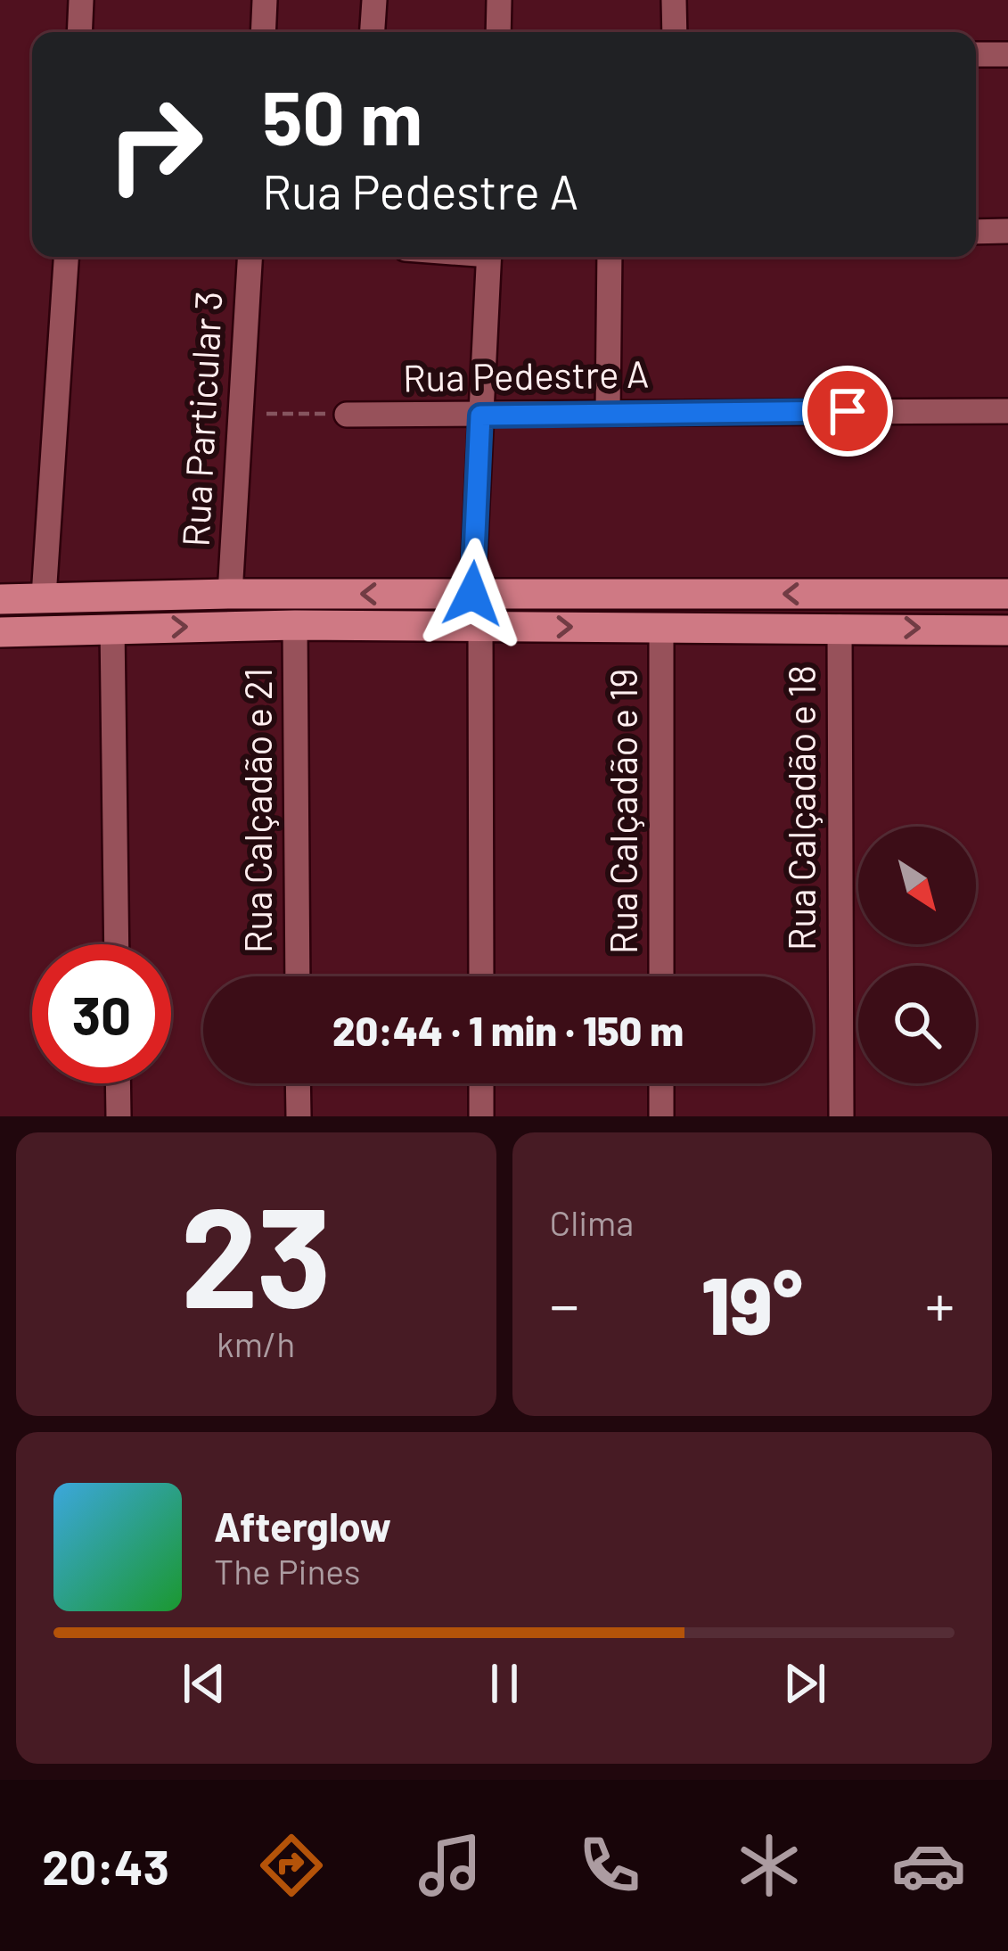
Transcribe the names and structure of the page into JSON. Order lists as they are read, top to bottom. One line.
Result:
{"streets":{"street":["Rua Pedestre A","Rua Particular 3","Rua Calçadão e 18","Rua Calçadão e 21","Rua Calçadão e 19"]},"north":"bottom right","page":{"turn":["50 m","Rua Pedestre A"],"limit":"30","trip":"20:44 · 1 min · 150 m","tile":[["23","km/h"],"Clima"],"heat":["−","19°","+"],"song":["Afterglow","The Pines"],"tabs":"20:43"}}
